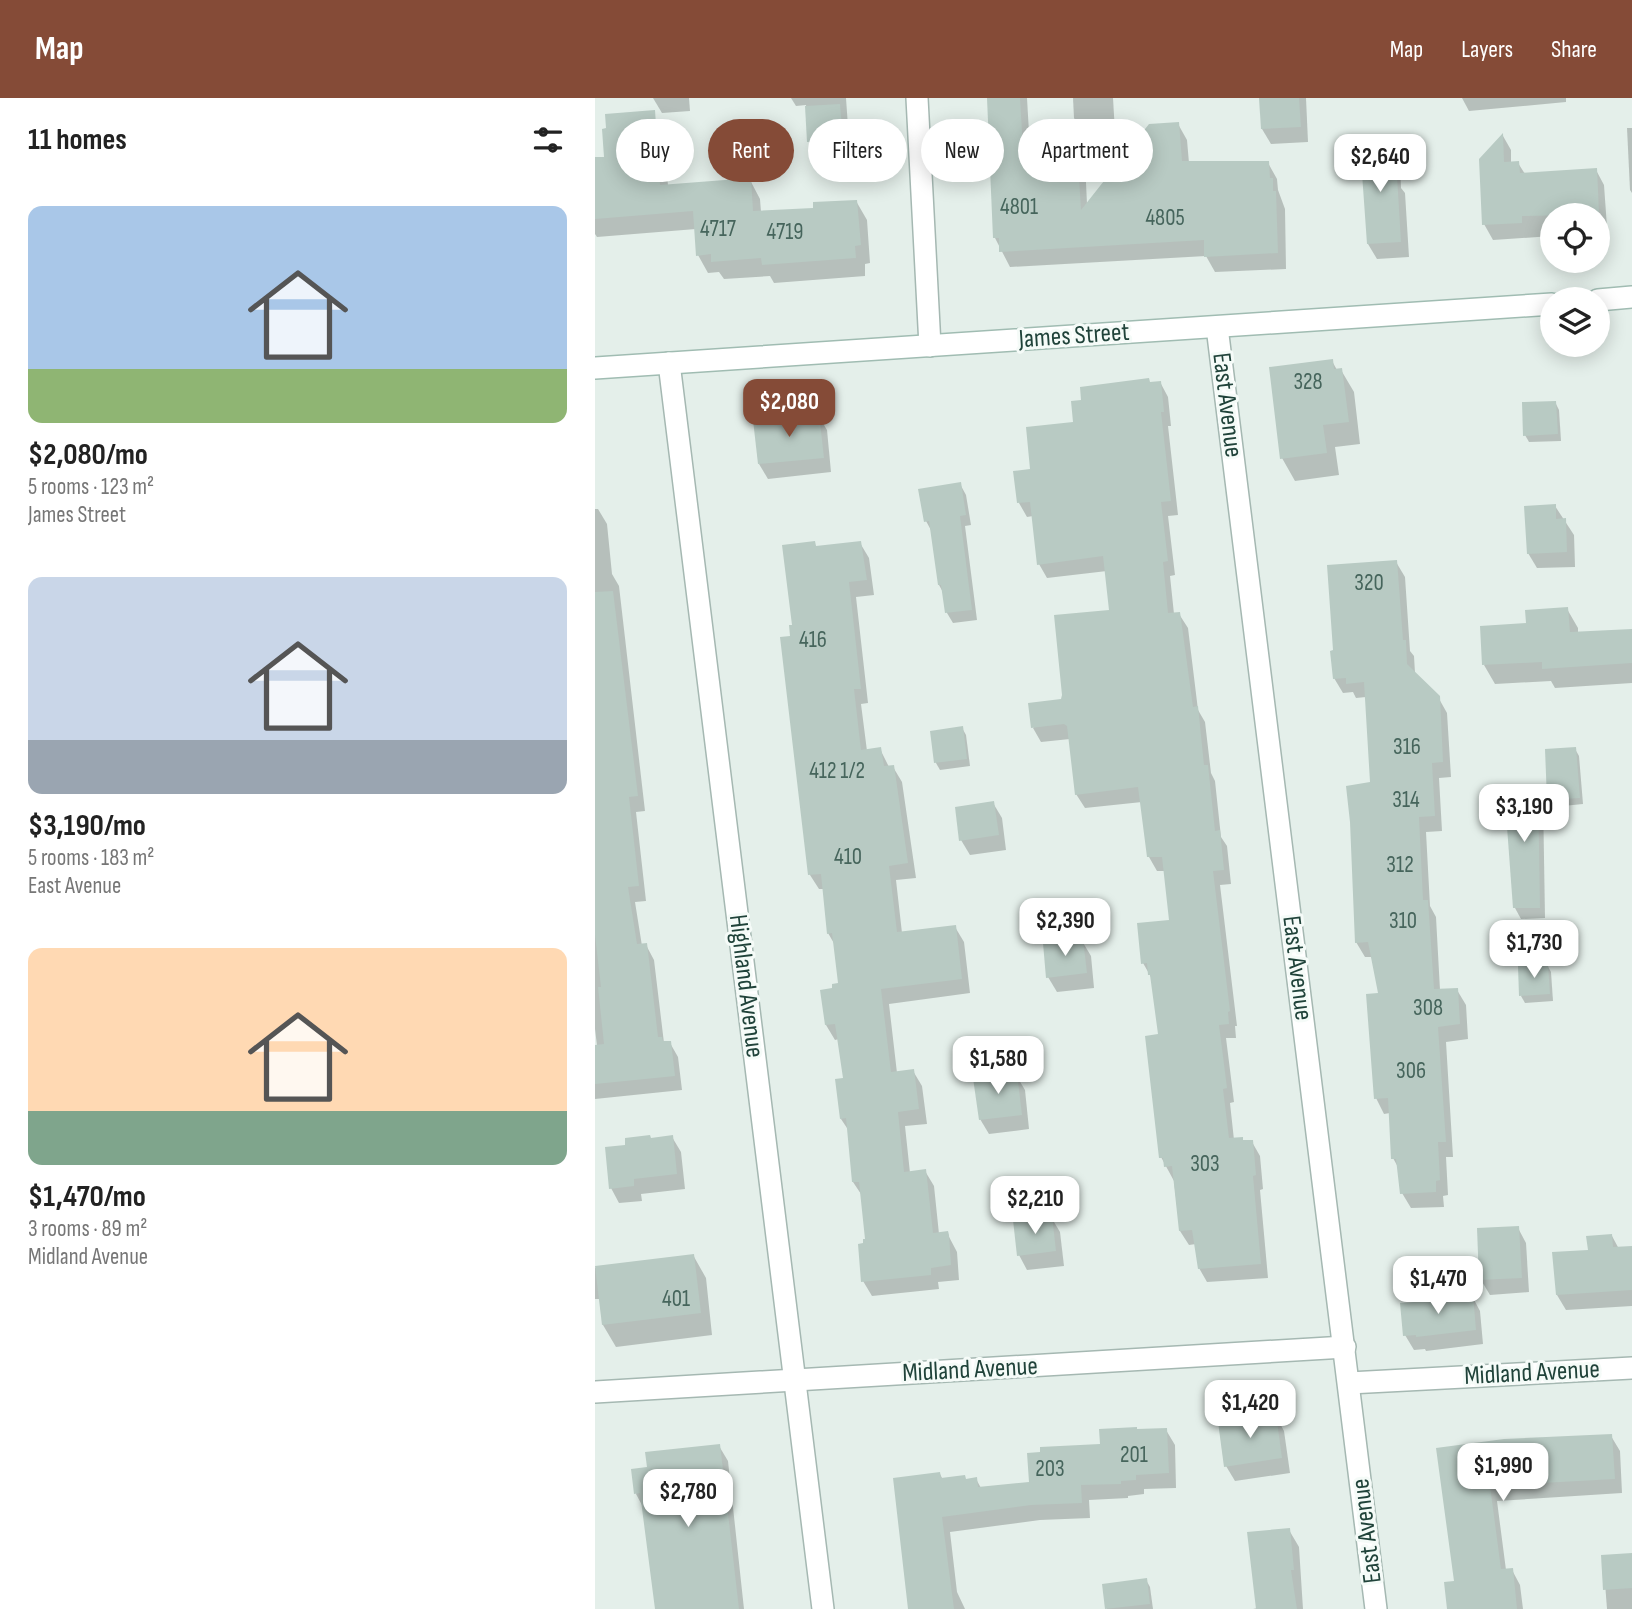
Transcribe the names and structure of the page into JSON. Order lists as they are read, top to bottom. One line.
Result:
{"streets":{"street":["James Street","East Avenue","Highland Avenue","Midland Avenue"]},"crossings":[["James Street","East Avenue"],["James Street","Highland Avenue"],["East Avenue","Midland Avenue"],["Highland Avenue","Midland Avenue"]],"house_numbers":["4801","4805","4717","4719","328","320","416","316","412 1/2","314","410","312","310","308","306","303","401","201","203"],"page":{"header":"Map","nav":["Map","Layers","Share"],"heading":"11 homes","chip":["Buy","Rent","Filters","New","Apartment"],"price":["$2,640","$2,080","$3,190","$2,390","$1,730","$1,580","$2,210","$1,470","$1,420","$1,990","$2,780"],"list":[{"name":"$2,080/mo","note":"5 rooms · 123 m² · James Street"},{"name":"$3,190/mo","note":"5 rooms · 183 m² · East Avenue"},{"name":"$1,470/mo","note":"3 rooms · 89 m² · Midland Avenue"}]}}
